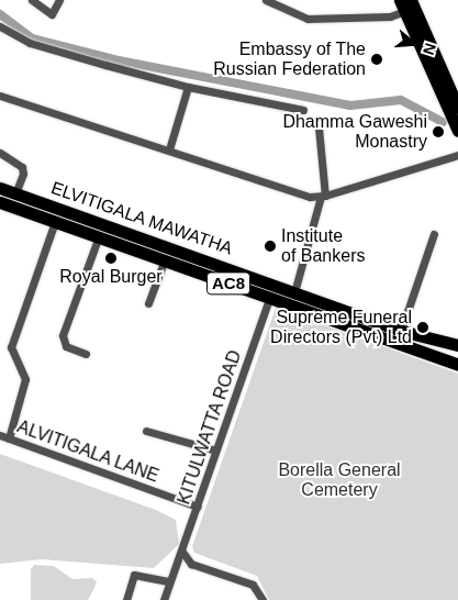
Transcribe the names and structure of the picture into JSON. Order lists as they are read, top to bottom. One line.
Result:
{"streets":{"main road":["ELVITIGALA MAWATHA","AC8"],"street":["KITULWATTA ROAD","ALVITIGALA LANE"]},"crossings":[["ELVITIGALA MAWATHA","KITULWATTA ROAD"],["KITULWATTA ROAD","ALVITIGALA LANE"]],"parks":["Borella General Cemetery"],"places":["Embassy of The Russian Federation","Dhamma Gaweshi Monastry","Institute of Bankers","Royal Burger","Supreme Funeral Directors (Pvt) Ltd"],"north":"right"}
